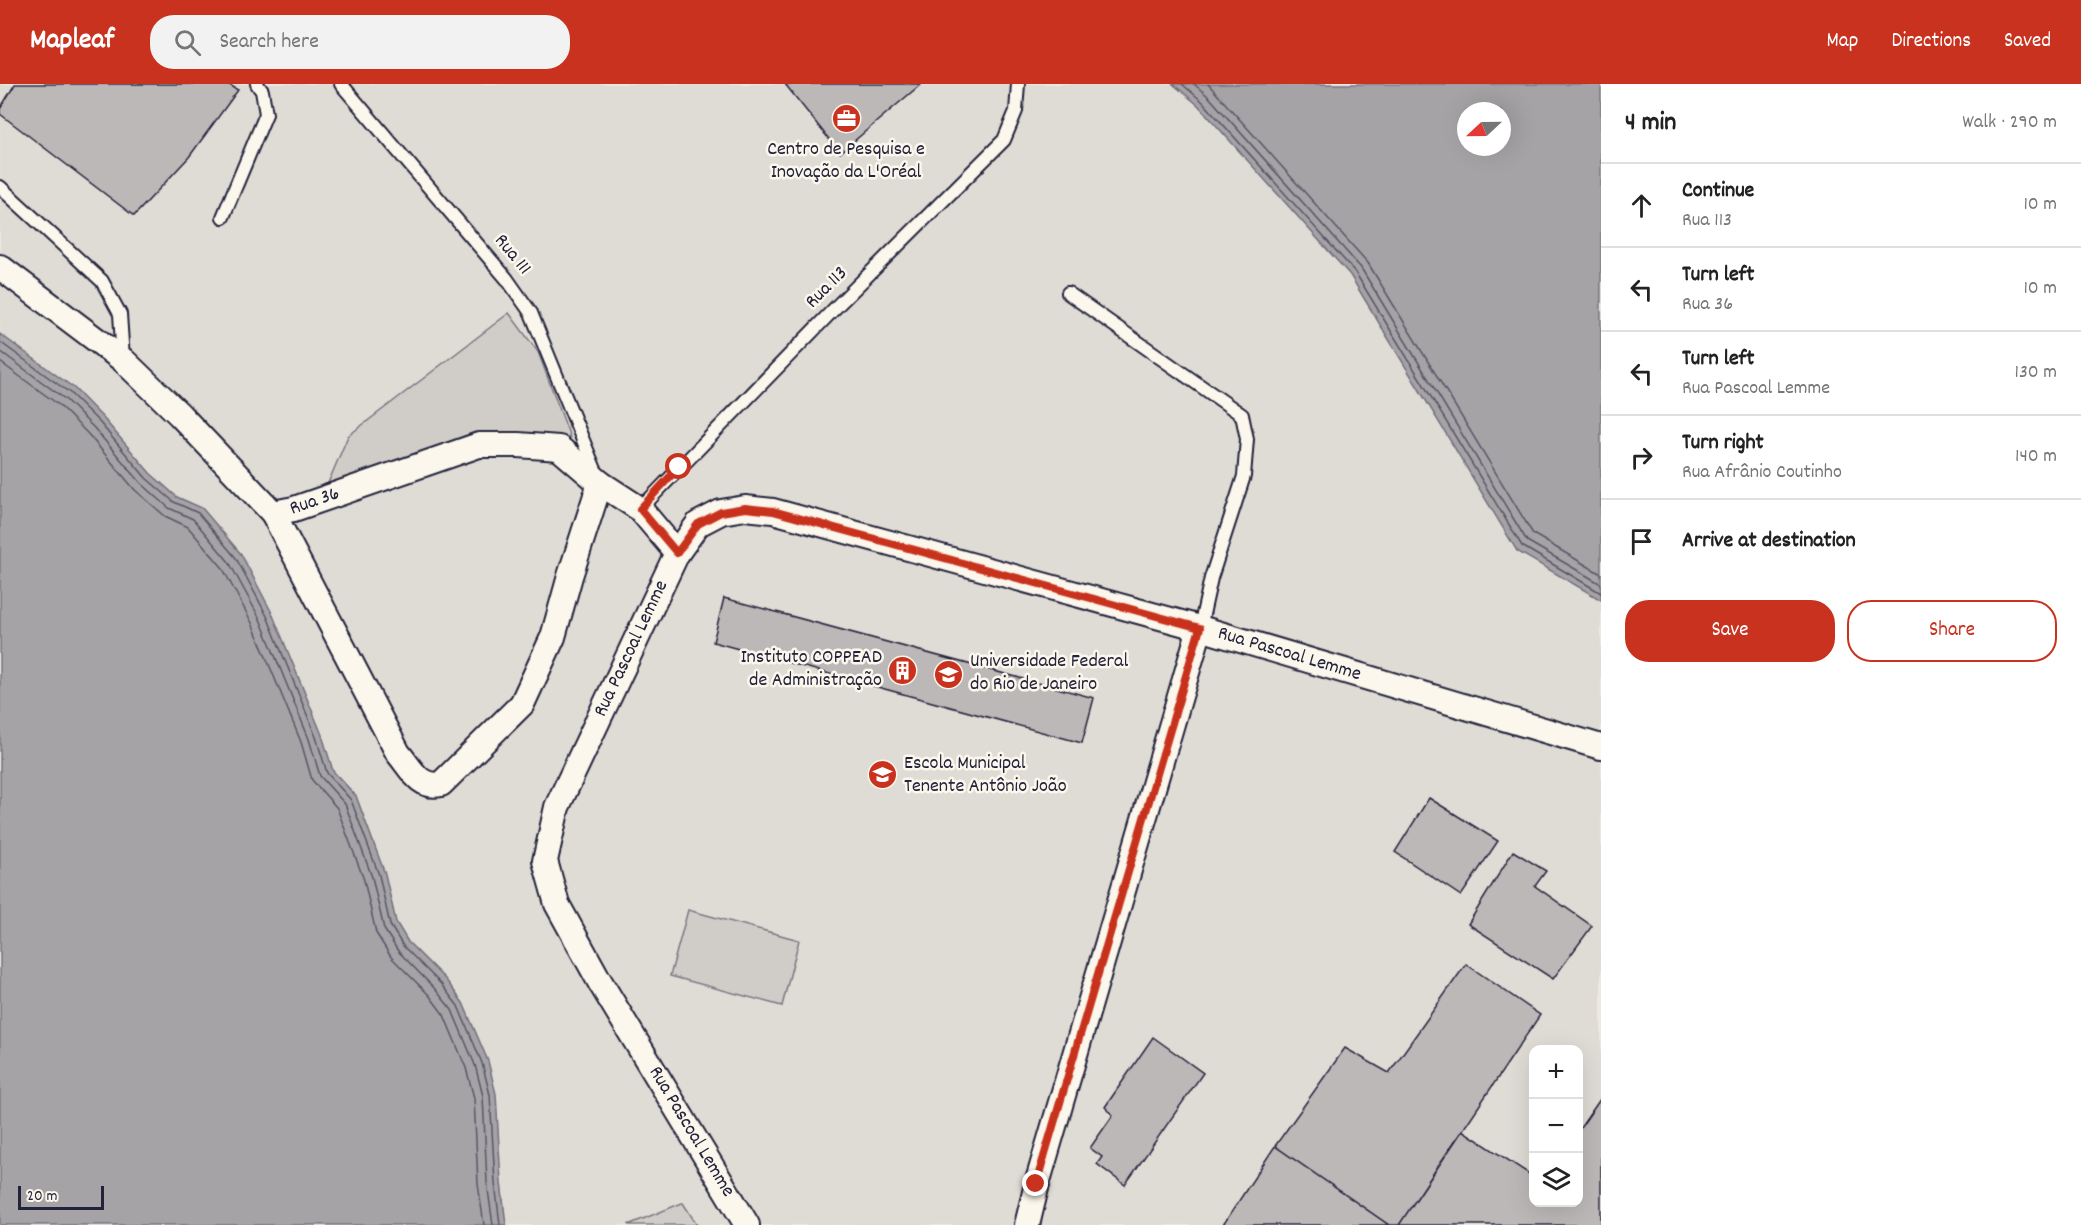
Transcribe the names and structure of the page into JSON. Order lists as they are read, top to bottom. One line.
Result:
{"streets":{"street":["Rua 36","Rua Pascoal Lemme"],"lane":["Rua 111","Rua 113"]},"crossings":[["Rua 111","Rua 36"],["Rua 113","Rua 36"],["Rua 36","Rua Pascoal Lemme"]],"places":{"office":["Centro de Pesquisa e Inovação da L'Oréal"],"building":["Instituto COPPEAD de Administração"],"school or university":["Universidade Federal do Rio de Janeiro","Escola Municipal Tenente Antônio João"]},"scale_bar":"20 m","north":"left","page":{"header":"Mapleaf","search":"Search here","nav":["Map","Directions","Saved"],"heading":["4 min","Walk · 290 m"],"list":[["Continue","Rua 113","10 m"],["Turn left","Rua 36","10 m"],["Turn left","Rua Pascoal Lemme","130 m"],["Turn right","Rua Afrânio Coutinho","140 m"],"Arrive at destination"],"buttons":["Save","Share"],"map_buttons":["+","−"],"scale":"20 m"}}
